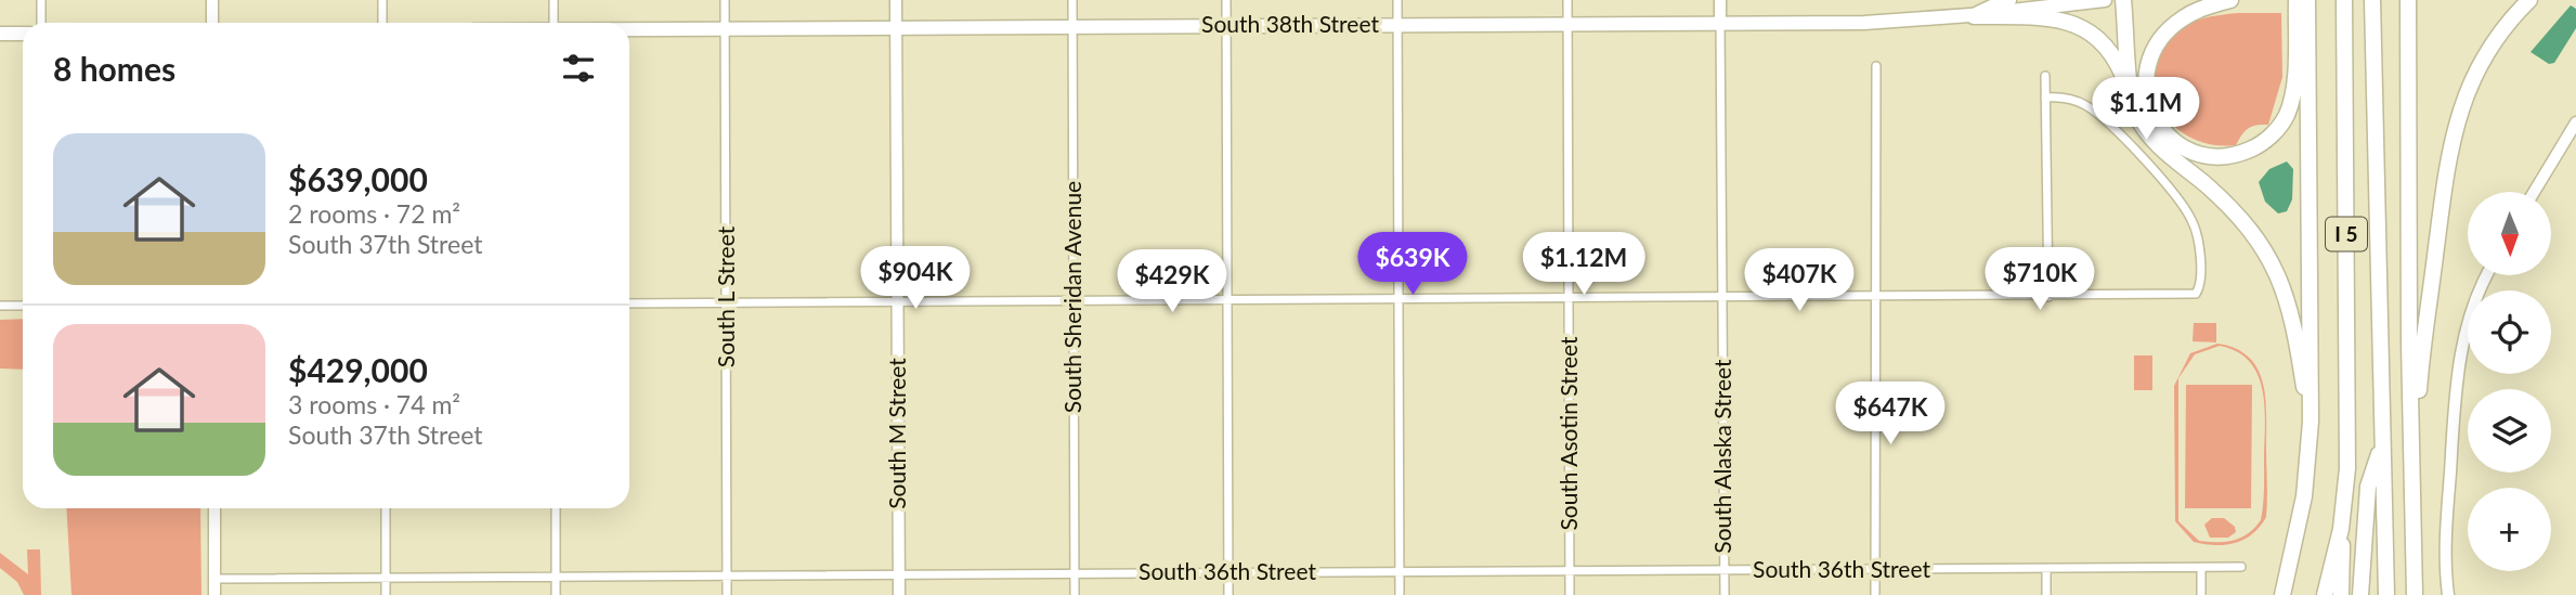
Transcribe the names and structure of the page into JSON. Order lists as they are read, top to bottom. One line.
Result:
{"streets":{"highway":["I 5"],"main road":["South 38th Street"],"street":["South L Street","South Sheridan Avenue","South M Street","South Asotin Street","South Alaska Street","South 36th Street"]},"crossings":[["South 38th Street","South L Street"],["South 38th Street","South Sheridan Avenue"],["South 38th Street","South M Street"],["South 38th Street","South Asotin Street"],["South 38th Street","South Alaska Street"],["South L Street","South 36th Street"],["South Sheridan Avenue","South 36th Street"],["South M Street","South 36th Street"],["South Asotin Street","South 36th Street"],["South Alaska Street","South 36th Street"]],"north":"bottom","page":{"heading":"8 homes","price":["$1.1M","$639K","$1.12M","$904K","$710K","$407K","$429K","$647K"],"list":[{"name":"$639,000","note":"2 rooms · 72 m² · South 37th Street"},{"name":"$429,000","note":"3 rooms · 74 m² · South 37th Street"}],"map_buttons":"+"}}
